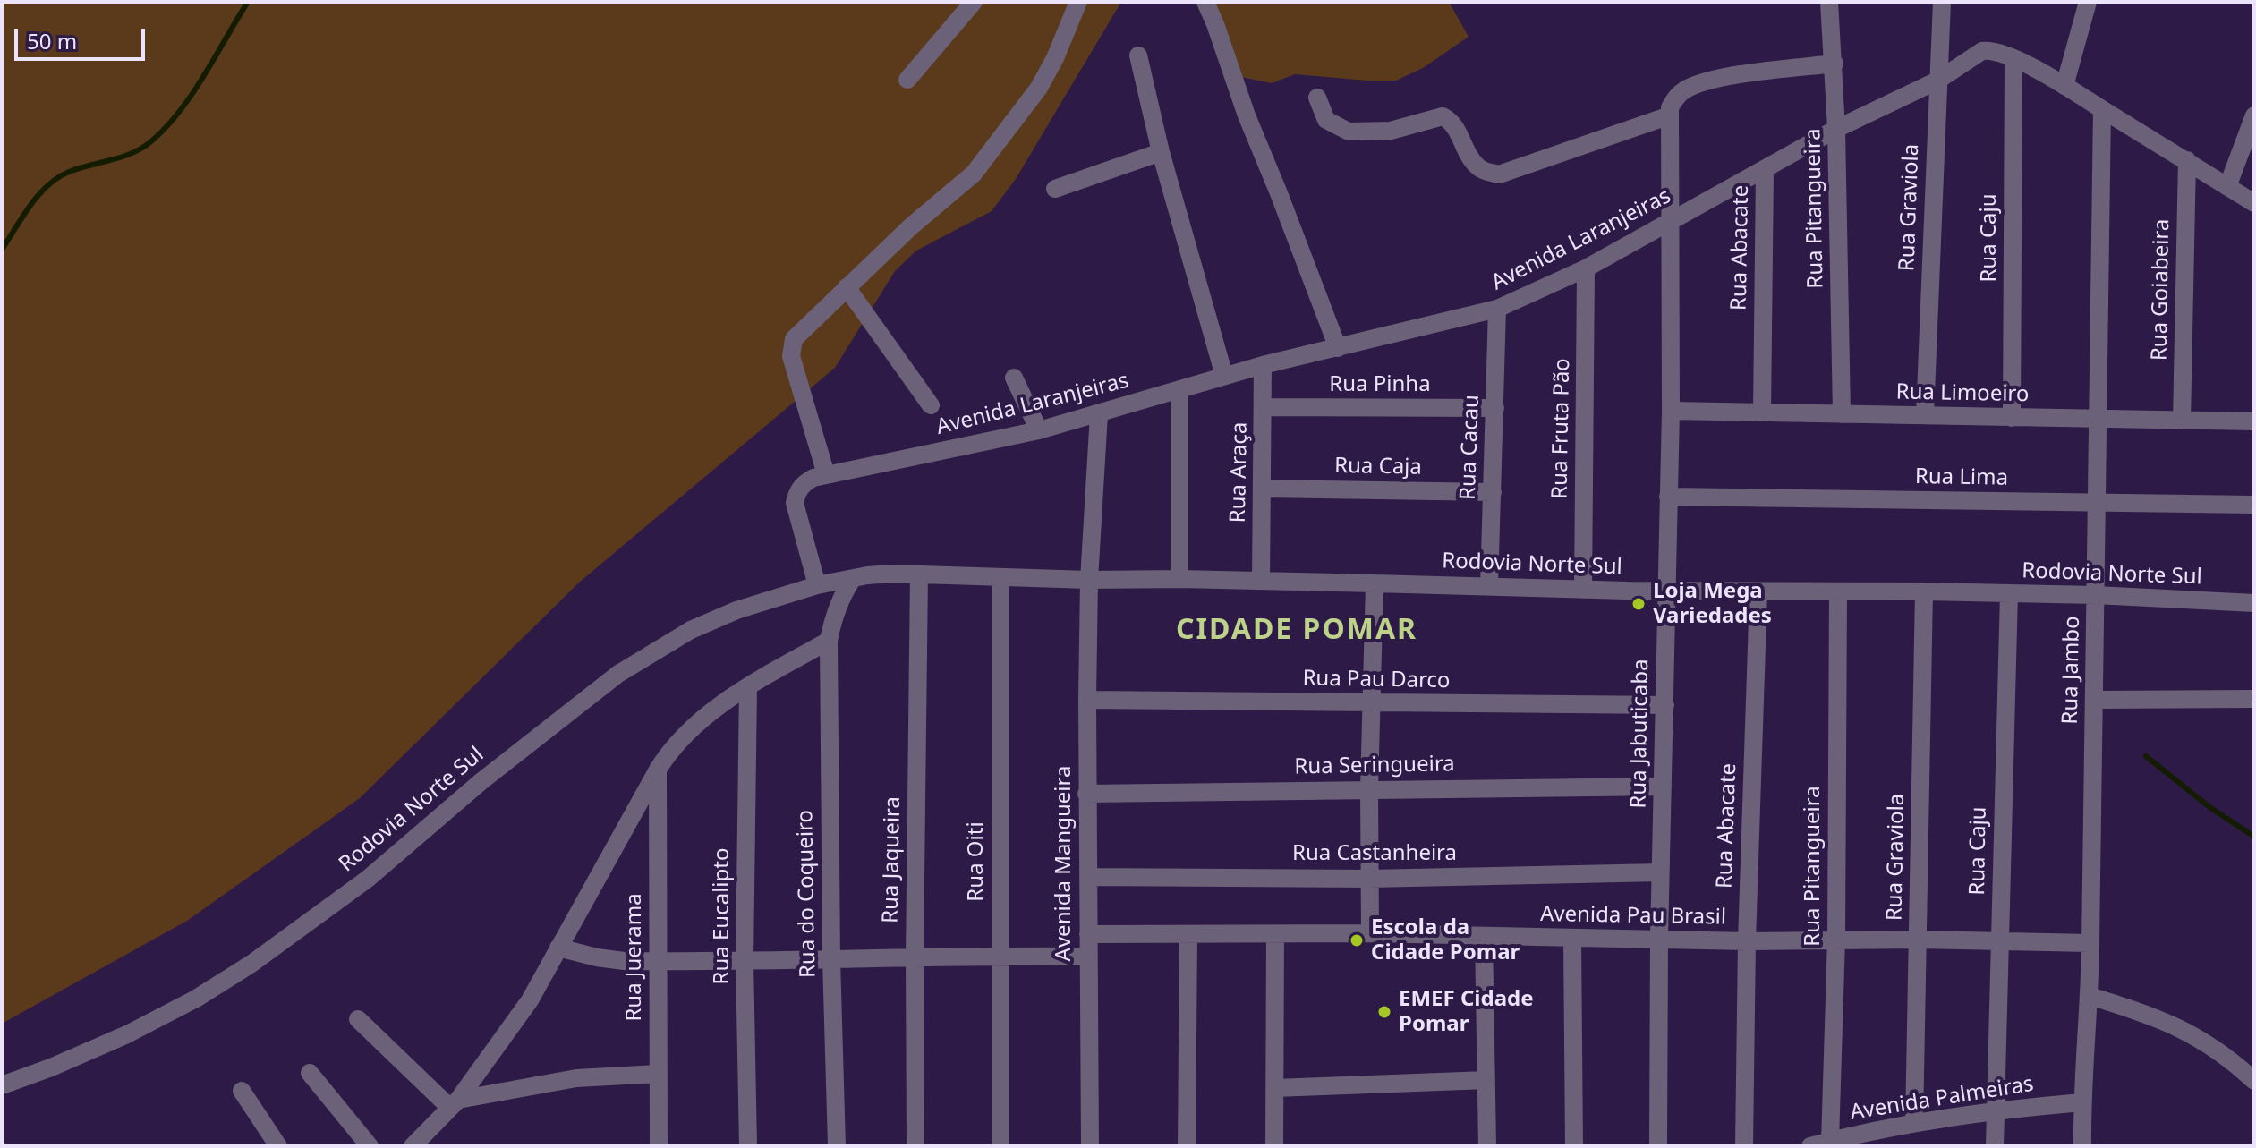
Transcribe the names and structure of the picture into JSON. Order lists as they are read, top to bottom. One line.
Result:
{"streets":{"street":["Rua Graviola","Rua Pitangueira","Rua Caju","Avenida Laranjeiras","Rua Abacate","Rua Goiabeira","Rua Pinha","Rua Limoeiro","Rua Fruta Pão","Rua Cacau","Rua Caja","Rua Araça","Rua Lima","Rodovia Norte Sul","Rua Jambo","Rua Pau Darco","Rua Jabuticaba","Rua Seringueira","Rua Castanheira","Rua Jaqueira","Rua Oiti","Avenida Mangueira","Rua do Coqueiro","Rua Eucalipto","Avenida Pau Brasil","Rua Juerama","Avenida Palmeiras"]},"crossings":[["Rua Graviola","Avenida Laranjeiras"],["Rua Graviola","Rua Limoeiro"],["Rua Graviola","Rodovia Norte Sul"],["Rua Graviola","Avenida Pau Brasil"],["Rua Graviola","Avenida Palmeiras"],["Rua Pitangueira","Avenida Laranjeiras"],["Rua Pitangueira","Rua Limoeiro"],["Rua Pitangueira","Rodovia Norte Sul"],["Rua Pitangueira","Avenida Pau Brasil"],["Rua Pitangueira","Avenida Palmeiras"],["Rua Caju","Avenida Laranjeiras"],["Rua Caju","Rua Limoeiro"],["Rua Caju","Rodovia Norte Sul"],["Rua Caju","Avenida Pau Brasil"],["Rua Caju","Avenida Palmeiras"],["Avenida Laranjeiras","Rua Abacate"],["Avenida Laranjeiras","Rua Goiabeira"],["Avenida Laranjeiras","Rua Fruta Pão"],["Avenida Laranjeiras","Rua Cacau"],["Avenida Laranjeiras","Rua Araça"],["Avenida Laranjeiras","Rodovia Norte Sul"],["Avenida Laranjeiras","Rua Jambo"],["Avenida Laranjeiras","Rua Jabuticaba"],["Avenida Laranjeiras","Avenida Mangueira"],["Rua Abacate","Rua Limoeiro"],["Rua Abacate","Rodovia Norte Sul"],["Rua Abacate","Avenida Pau Brasil"],["Rua Goiabeira","Rua Limoeiro"],["Rua Pinha","Rua Cacau"],["Rua Pinha","Rua Araça"],["Rua Limoeiro","Rua Jambo"],["Rua Limoeiro","Rua Jabuticaba"],["Rua Fruta Pão","Rodovia Norte Sul"],["Rua Cacau","Rua Caja"],["Rua Cacau","Rodovia Norte Sul"],["Rua Caja","Rua Araça"],["Rua Araça","Rodovia Norte Sul"],["Rua Lima","Rua Jambo"],["Rua Lima","Rua Jabuticaba"],["Rodovia Norte Sul","Rua Jambo"],["Rodovia Norte Sul","Rua Jabuticaba"],["Rodovia Norte Sul","Rua Jaqueira"],["Rodovia Norte Sul","Rua Oiti"],["Rodovia Norte Sul","Avenida Mangueira"],["Rua Jambo","Avenida Pau Brasil"],["Rua Jambo","Avenida Palmeiras"],["Rua Pau Darco","Rua Jabuticaba"],["Rua Pau Darco","Avenida Mangueira"],["Rua Jabuticaba","Rua Seringueira"],["Rua Jabuticaba","Rua Castanheira"],["Rua Jabuticaba","Avenida Pau Brasil"],["Rua Seringueira","Avenida Mangueira"],["Rua Castanheira","Avenida Mangueira"],["Avenida Mangueira","Avenida Pau Brasil"]],"districts":["CIDADE POMAR"],"places":["Loja Mega Variedades","Escola da Cidade Pomar","EMEF Cidade Pomar"],"scale_bar":"50 m"}
